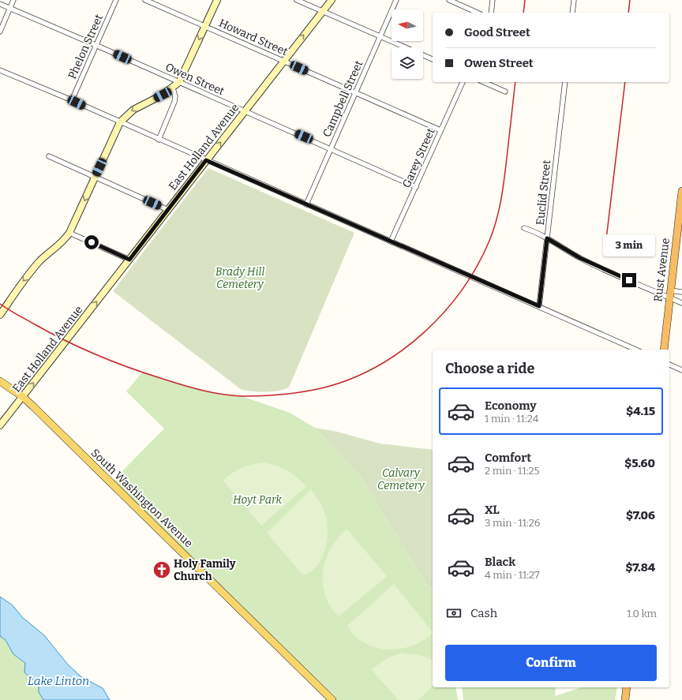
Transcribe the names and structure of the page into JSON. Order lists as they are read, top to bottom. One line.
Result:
{"streets":{"highway":["Rust Avenue"],"main road":["East Holland Avenue","South Washington Avenue"],"street":["Howard Street","Phelon Street","Owen Street","Campbell Street","Garey Street","Euclid Street"]},"crossings":[["Howard Street","Campbell Street"],["Howard Street","East Holland Avenue"],["Howard Street","Garey Street"],["Phelon Street","Owen Street"],["Owen Street","Campbell Street"],["Owen Street","East Holland Avenue"],["Owen Street","Garey Street"],["East Holland Avenue","South Washington Avenue"]],"one_way":["East Holland Avenue"],"water":["Lake Linton"],"parks":["Brady Hill Cemetery","Calvary Cemetery","Hoyt Park"],"places":{"church":["Holy Family Church"]},"north":"left","page":{"banner":["Good Street","Owen Street"],"bubble":"3 min","heading":"Choose a ride","list":[{"name":"Economy","note":"1 min · 11:24","value":"$4.15"},{"name":"Comfort","note":"2 min · 11:25","value":"$5.60"},{"name":"XL","note":"3 min · 11:26","value":"$7.06"},{"name":"Black","note":"4 min · 11:27","value":"$7.84"}],"pay":["Cash","1.0 km"],"buttons":"Confirm"}}
